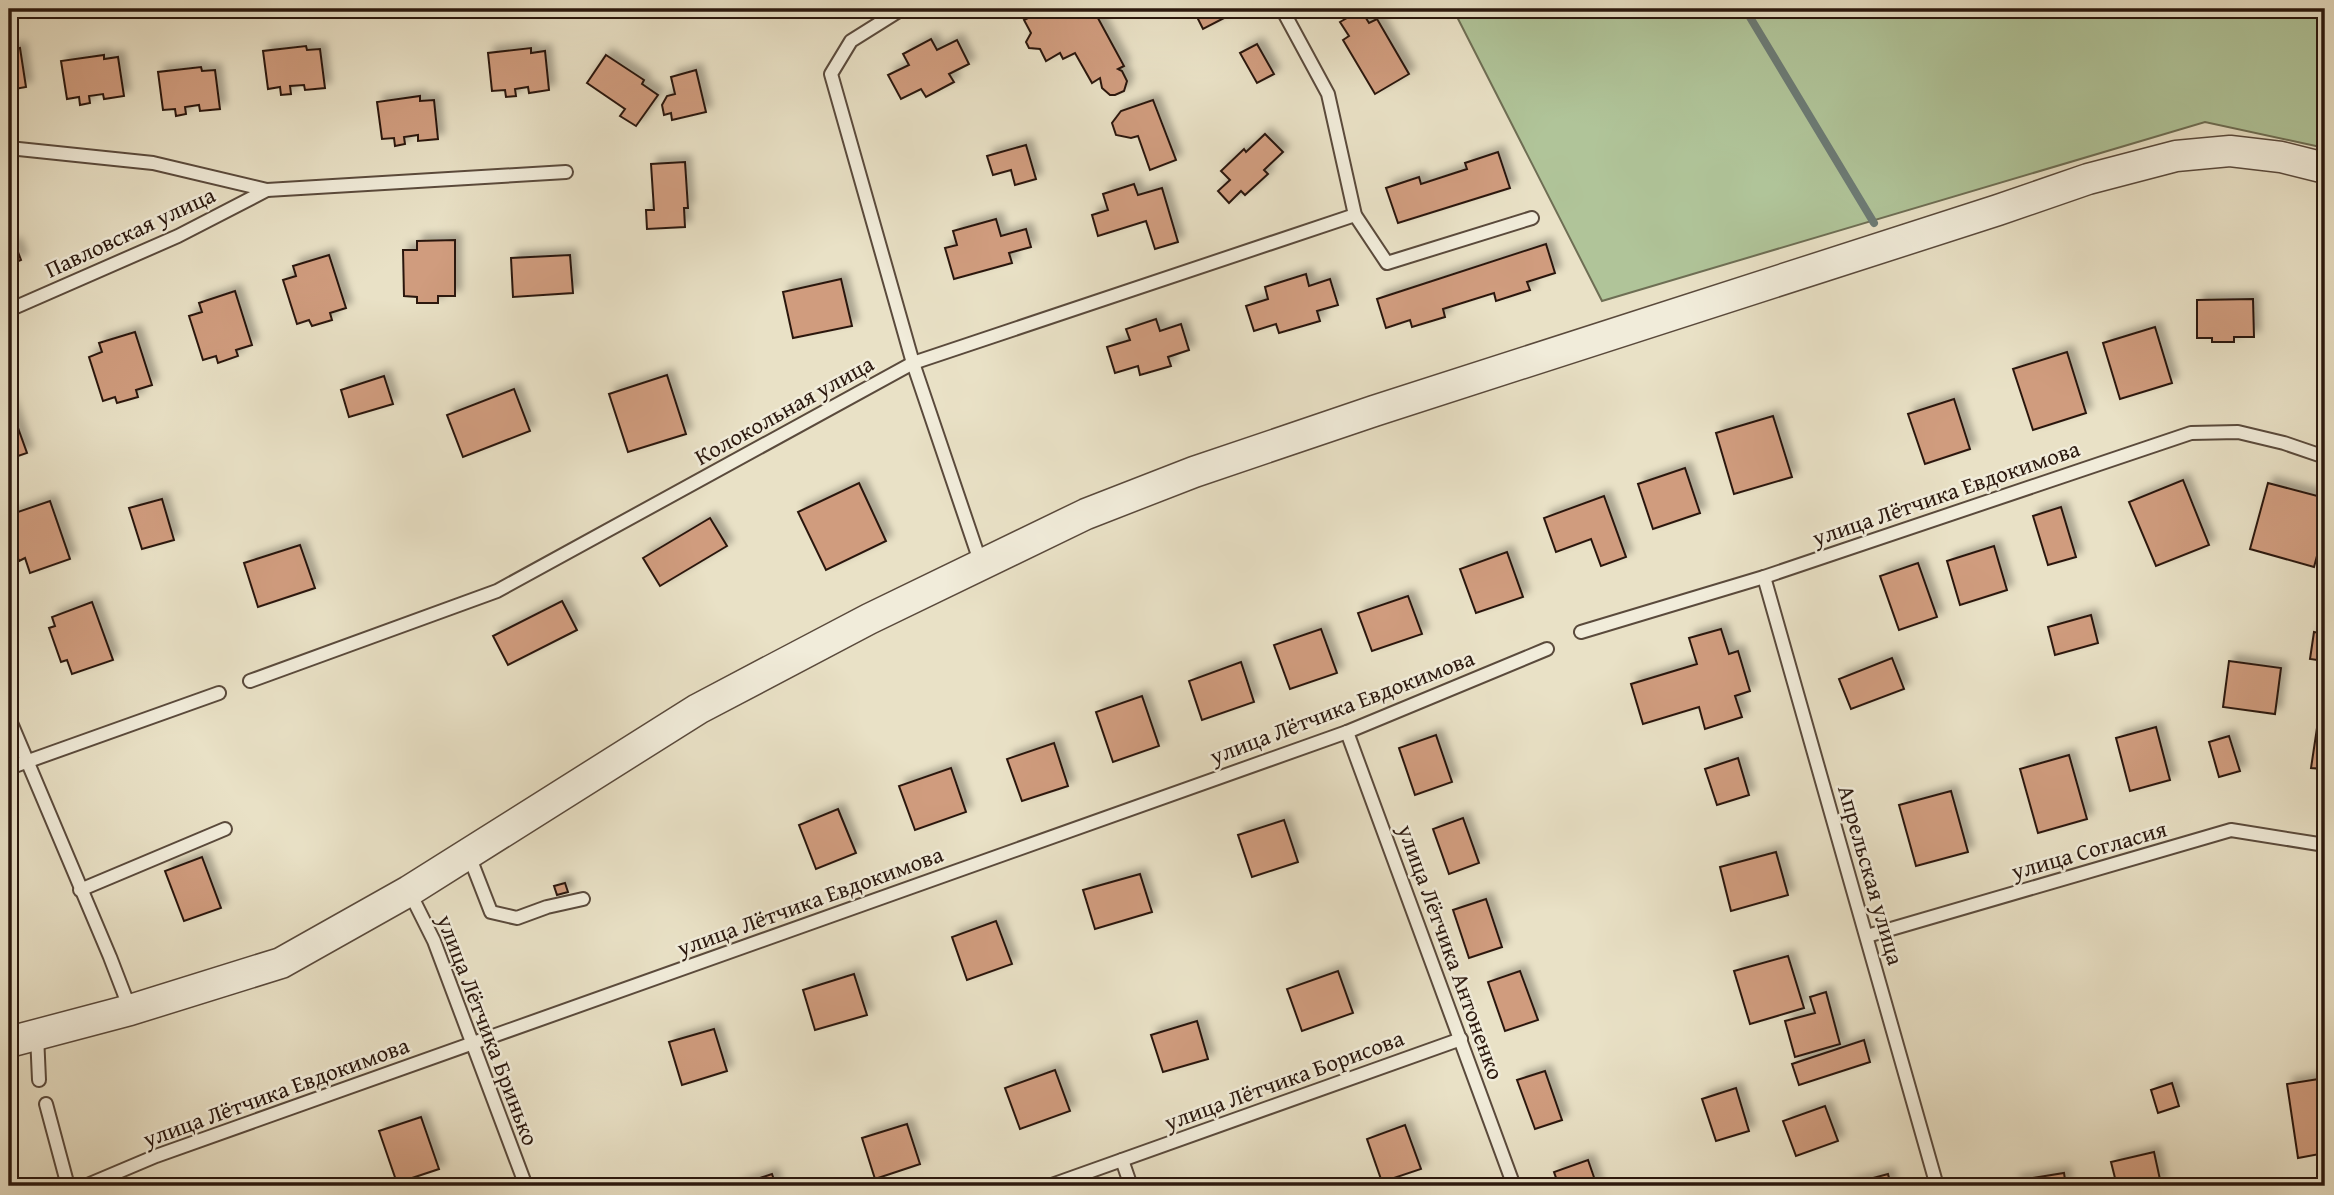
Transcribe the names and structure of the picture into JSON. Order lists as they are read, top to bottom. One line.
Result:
{"streets":{"lane":["Павловская улица","Колокольная улица","улица Лётчика Евдокимова","улица Согласия","Апрельская улица","улица Лётчика Антоненко","улица Лётчика Бринько","улица Лётчика Борисова"]},"crossings":[["улица Лётчика Евдокимова","Апрельская улица"],["улица Лётчика Евдокимова","улица Лётчика Антоненко"],["улица Лётчика Евдокимова","улица Лётчика Бринько"],["улица Согласия","Апрельская улица"],["улица Лётчика Антоненко","улица Лётчика Борисова"]]}
